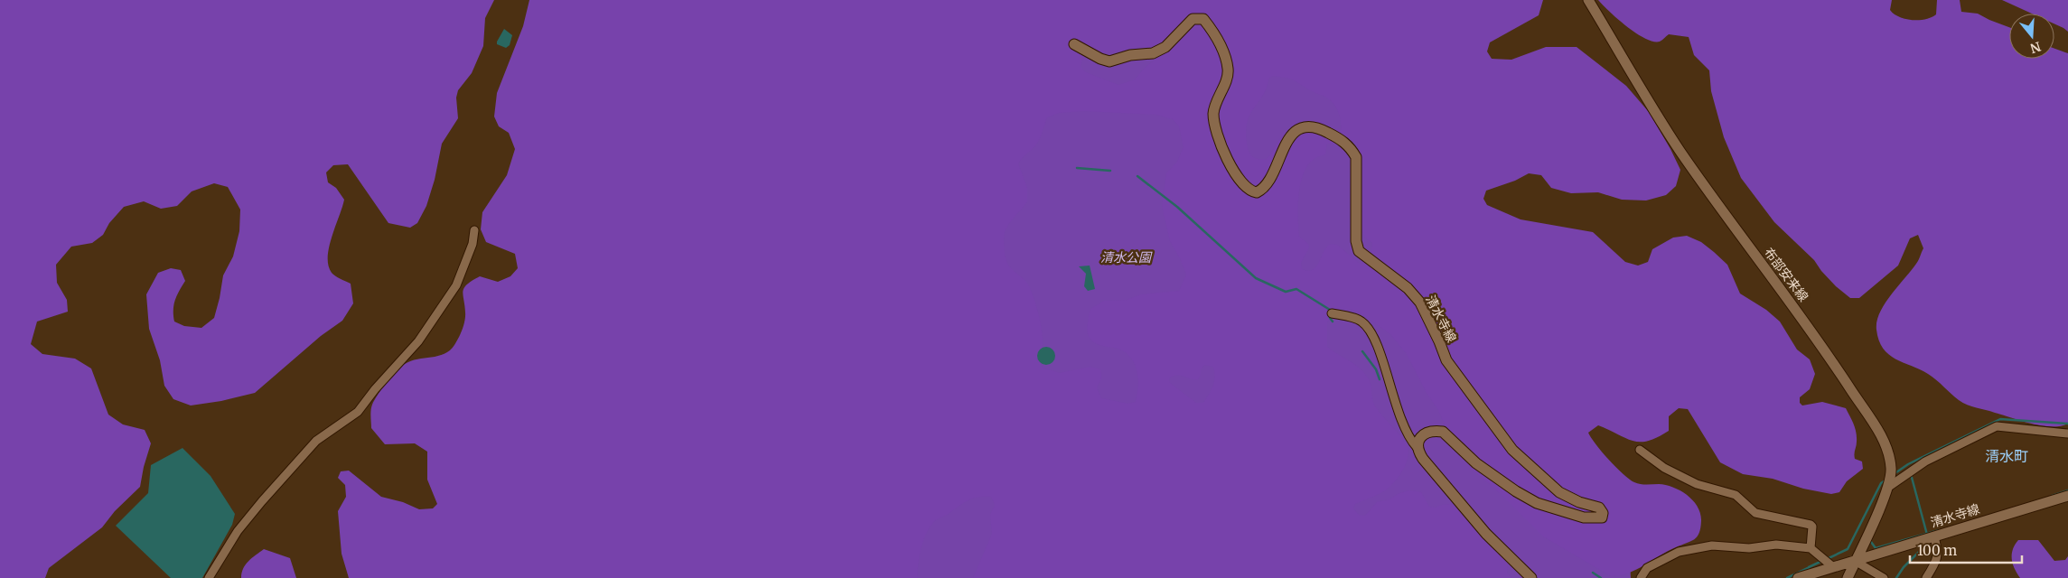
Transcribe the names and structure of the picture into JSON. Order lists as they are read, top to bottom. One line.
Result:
{"streets":{"main road":["布部安来線","清水寺線"]},"crossings":[["布部安来線","清水寺線"]],"districts":["清水町"],"parks":["清水公園"],"scale_bar":"100 m","north":"bottom"}
